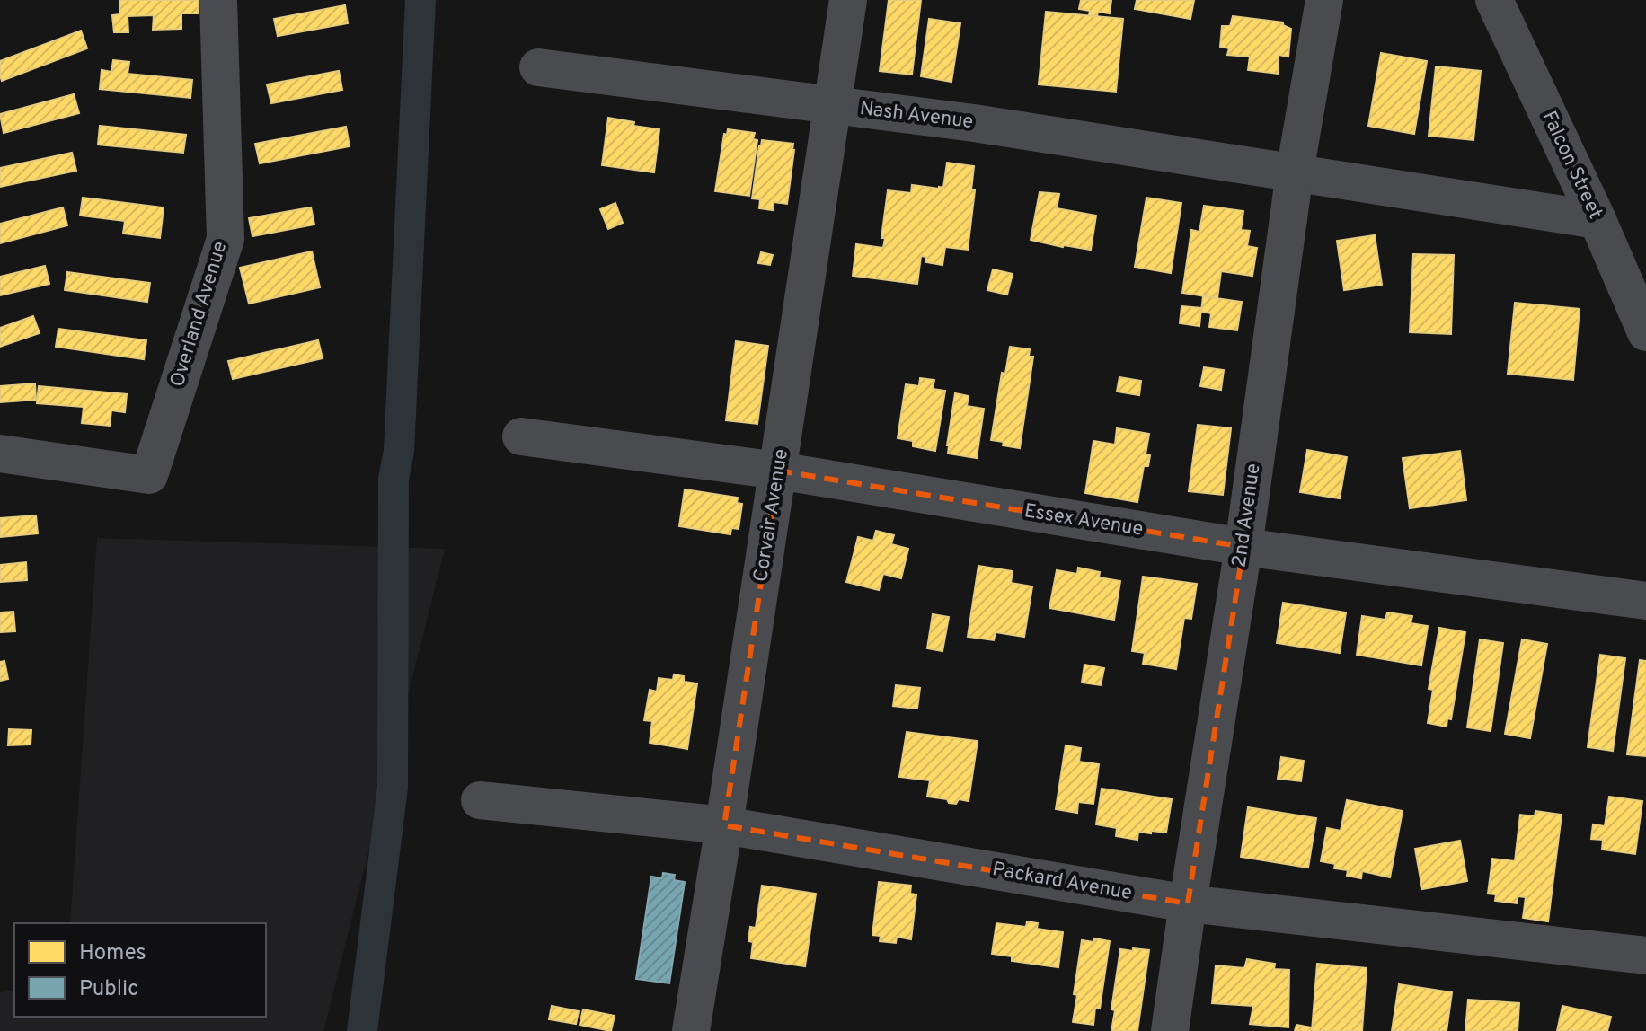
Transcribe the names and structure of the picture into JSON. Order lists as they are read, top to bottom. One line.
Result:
{"streets":{"street":["Nash Avenue","Falcon Street","Overland Avenue","Corvair Avenue","2nd Avenue","Essex Avenue","Packard Avenue"]},"crossings":[["Nash Avenue","Falcon Street"],["Nash Avenue","Corvair Avenue"],["Nash Avenue","2nd Avenue"],["Corvair Avenue","Essex Avenue"],["Corvair Avenue","Packard Avenue"],["2nd Avenue","Essex Avenue"],["2nd Avenue","Packard Avenue"]],"legend":["Homes","Public"]}
